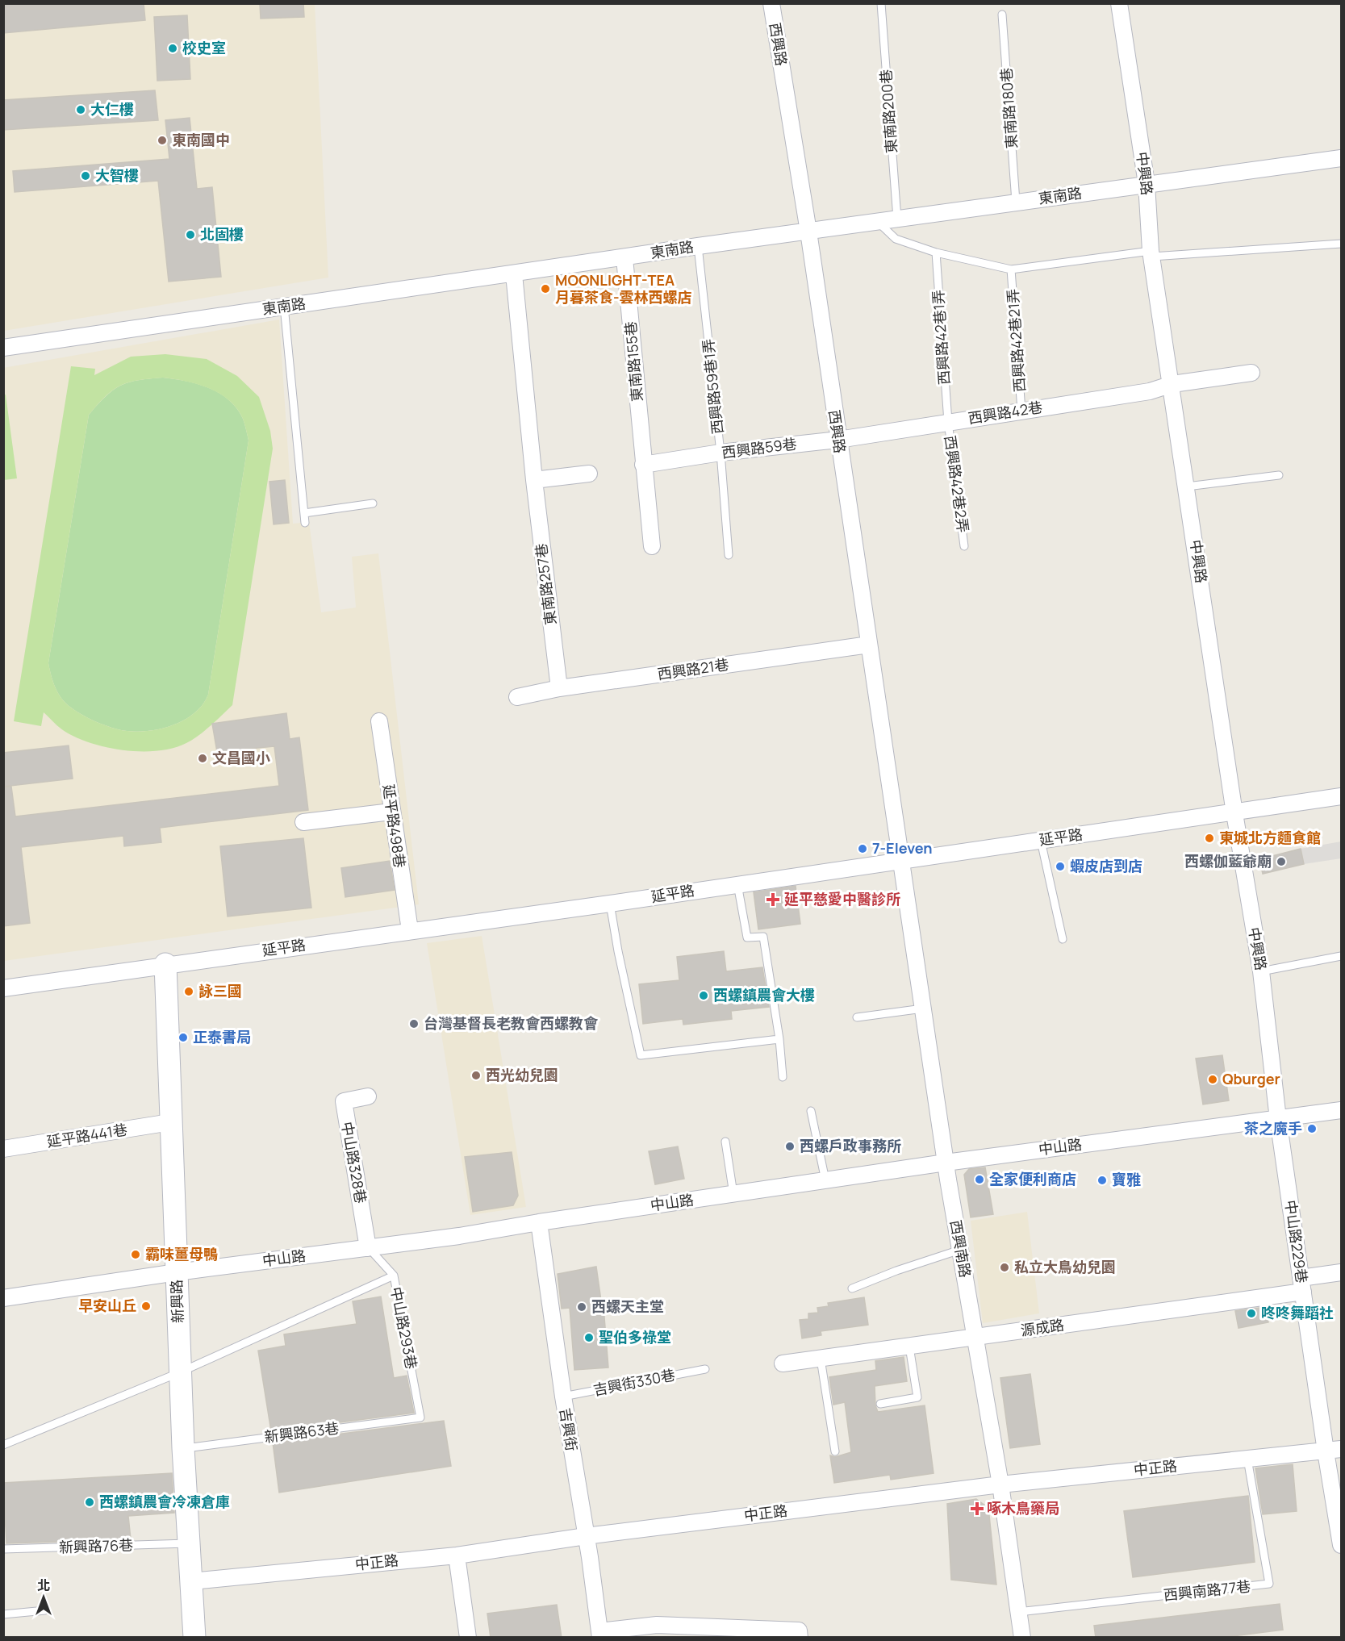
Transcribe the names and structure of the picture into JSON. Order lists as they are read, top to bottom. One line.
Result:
{"streets":{"street":["西興路","中興路","東南路","東南路155巷","西興路42巷","西興路59巷","東南路257巷","西興路21巷","延平路498巷","延平路","延平路441巷","中山路","中山路328巷","中山路229巷","西興南路","新興路","源成路","吉興街","中正路"],"lane":["東南路180巷","東南路200巷","西興路42巷1弄","西興路42巷21弄","西興路59巷1弄","西興路42巷2弄","中山路293巷","吉興街330巷","新興路63巷","新興路76巷","西興南路77巷"]},"crossings":[["西興路","東南路"],["西興路","西興路42巷"],["西興路","西興路59巷"],["西興路","西興路21巷"],["西興路","延平路"],["西興路","西興南路"],["東南路180巷","東南路"],["東南路200巷","東南路"],["中興路","東南路"],["中興路","西興路42巷"],["中興路","延平路"],["中興路","中山路"],["中興路","中山路229巷"],["東南路","東南路155巷"],["東南路","西興路59巷1弄"],["東南路","東南路257巷"],["西興路42巷1弄","西興路42巷"],["西興路42巷1弄","西興路42巷2弄"],["西興路42巷21弄","西興路42巷"],["東南路155巷","西興路59巷"],["西興路59巷1弄","西興路59巷"],["西興路42巷","西興路59巷"],["西興路42巷","西興路42巷2弄"],["東南路257巷","西興路21巷"],["延平路498巷","延平路"],["延平路","西興南路"],["延平路","新興路"],["延平路441巷","新興路"],["中山路","中山路328巷"],["中山路","中山路229巷"],["中山路","西興南路"],["中山路","新興路"],["中山路","中山路293巷"],["中山路","吉興街"],["中山路328巷","中山路293巷"],["中山路229巷","源成路"],["中山路229巷","中正路"],["西興南路","源成路"],["西興南路","中正路"],["西興南路","西興南路77巷"],["新興路","新興路63巷"],["新興路","中正路"],["新興路","新興路76巷"],["中山路293巷","新興路63巷"],["吉興街330巷","吉興街"],["吉興街","中正路"],["中正路","西興南路77巷"]],"places":{"other":["校史室","大仁樓","東南國中","大智樓","北固樓","MOONLIGHT-TEA 月暮茶食-雲林西螺店","文昌國小","東城北方麵食館","7-Eleven","西螺伽藍爺廟","蝦皮店到店","詠三國","西螺鎮農會大樓","台灣基督長老教會西螺教會","正泰書局","西光幼兒園","Qburger","茶之魔手","西螺戶政事務所","全家便利商店","寶雅","霸味薑母鴨","私立大鳥幼兒園","早安山丘","西螺天主堂","咚咚舞蹈社","聖伯多祿堂","西螺鎮農會冷凍倉庫"],"health":["延平慈愛中醫診所","啄木鳥藥局"]},"north":"top"}
